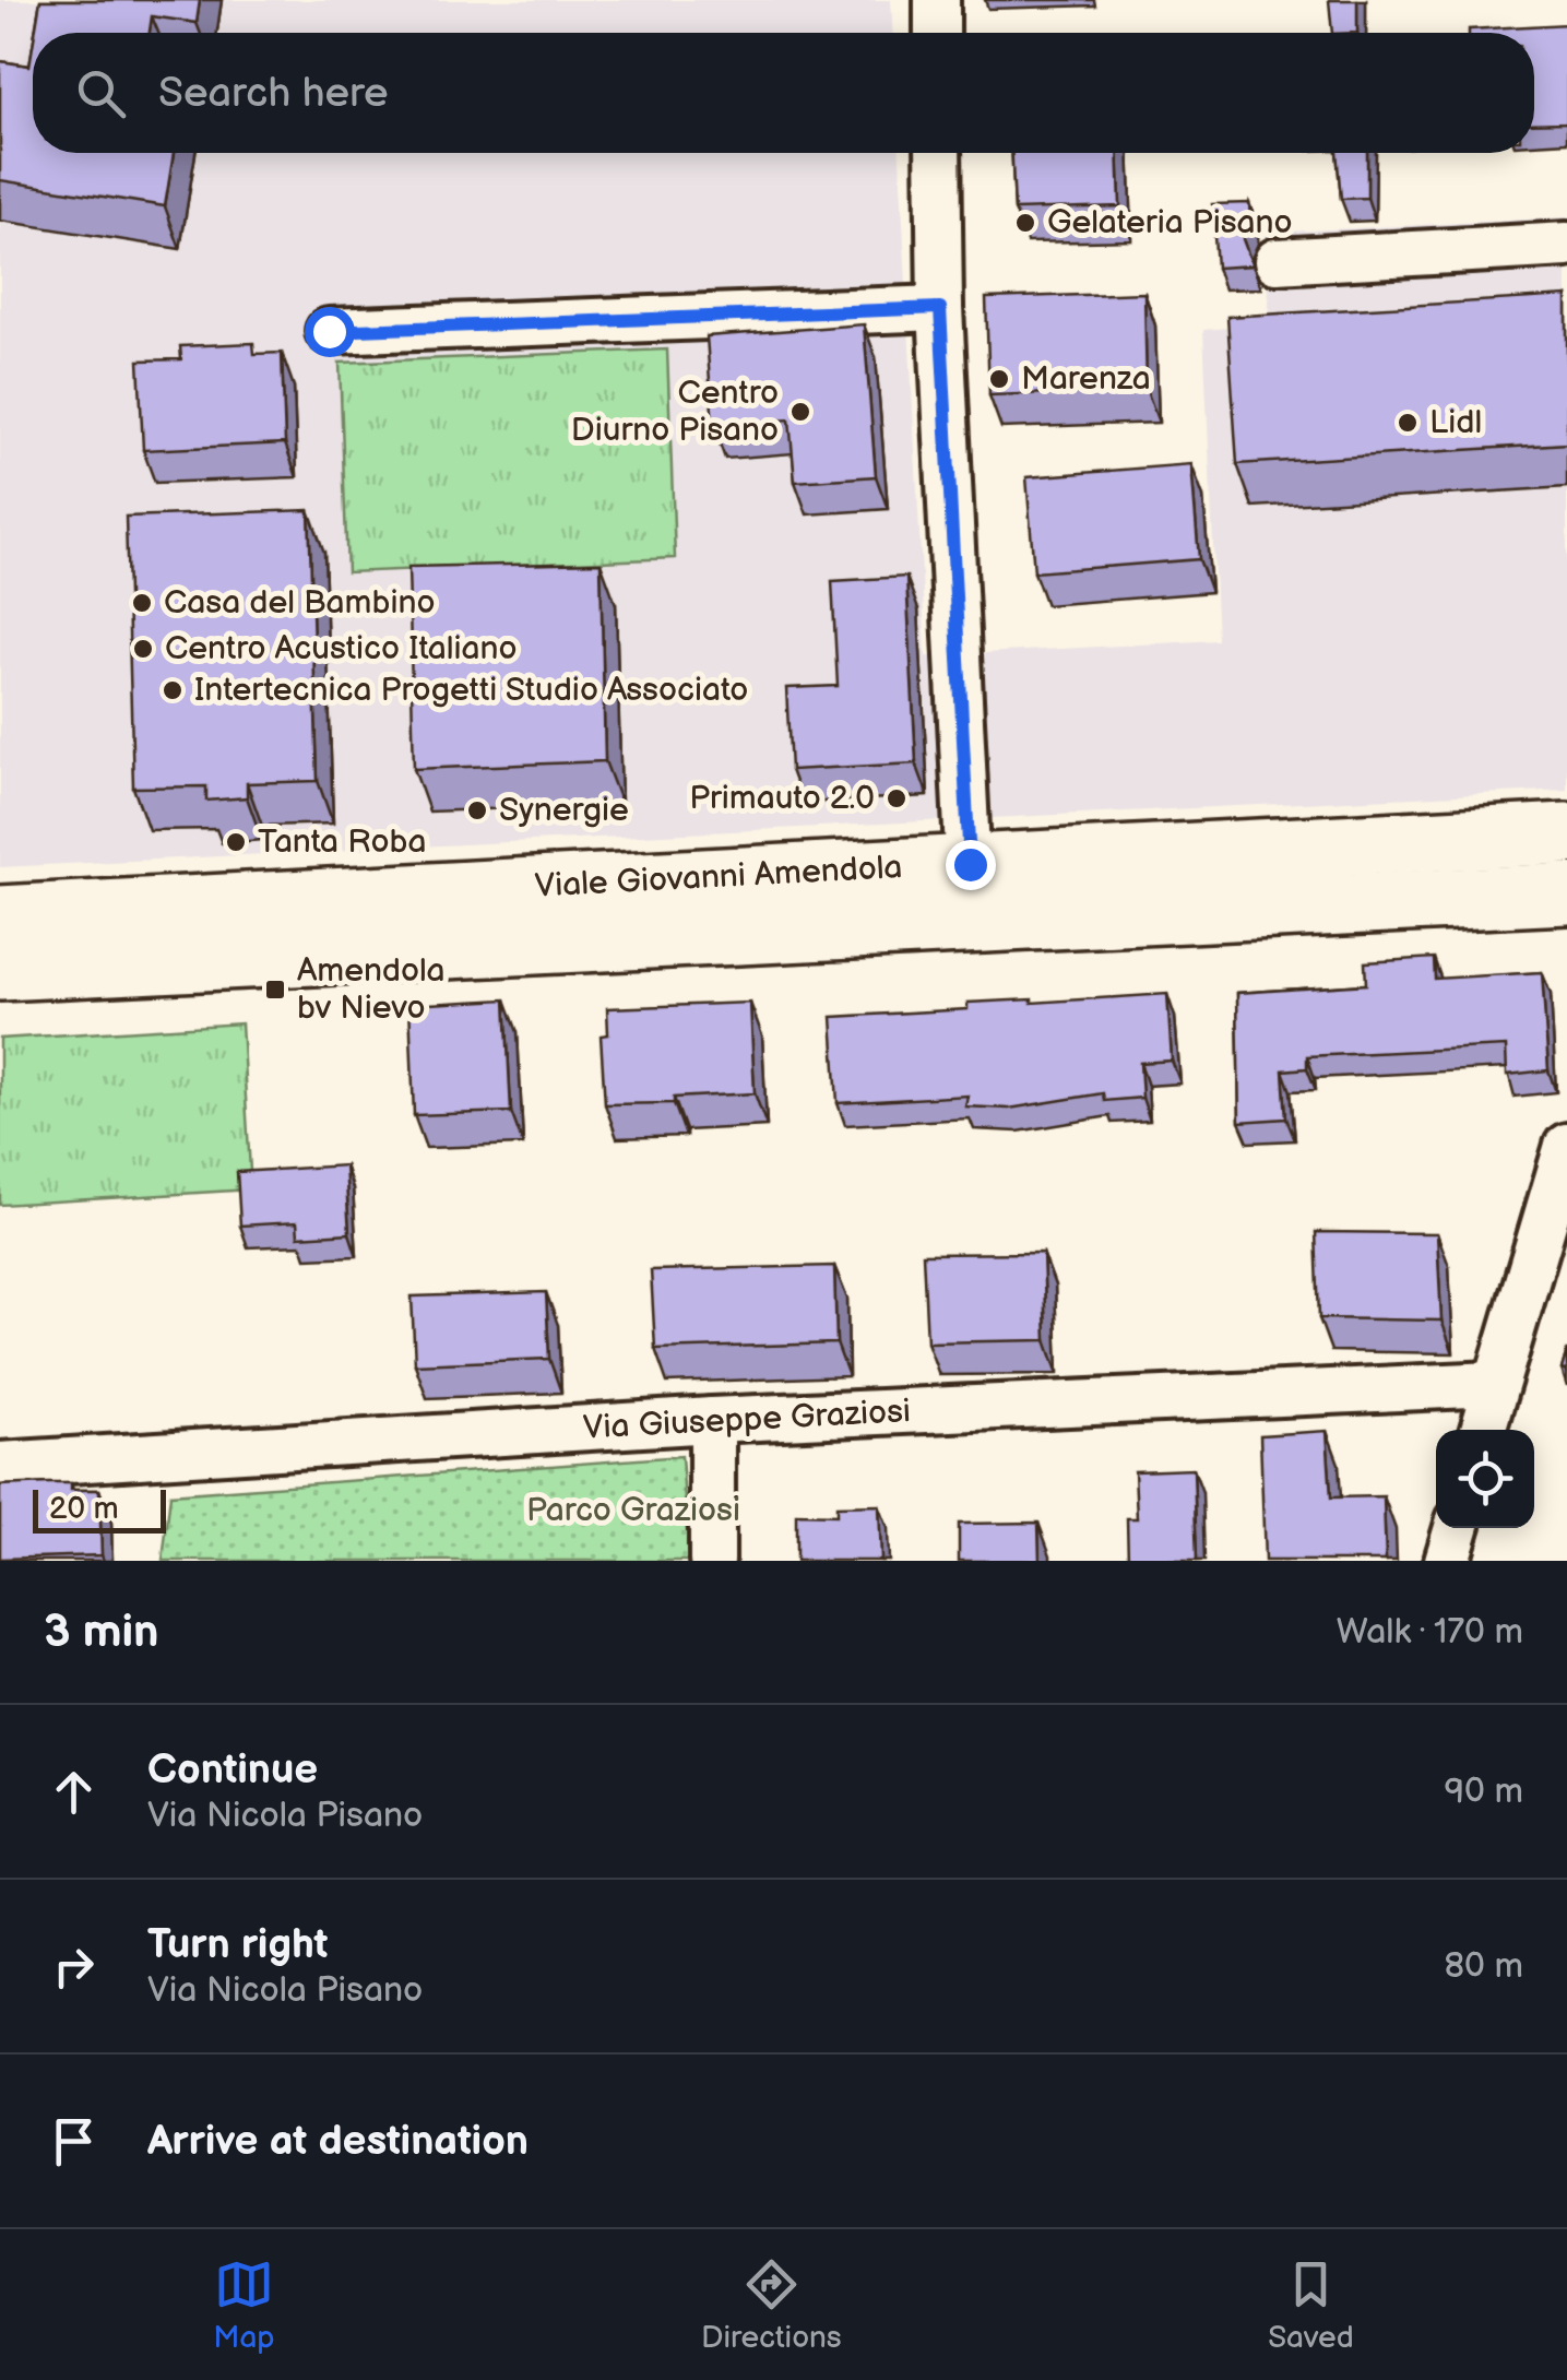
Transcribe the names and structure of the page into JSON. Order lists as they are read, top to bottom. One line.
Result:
{"streets":{"main road":["Viale Giovanni Amendola"],"street":["Via Giuseppe Graziosi"]},"parks":["Parco Graziosi"],"places":{"other":["Gelateria Pisano","Marenza","Centro Diurno Pisano","Lidl","Casa del Bambino","Centro Acustico Italiano","Intertecnica Progetti Studio Associato","Primauto 2.0","Synergie","Tanta Roba"],"transit":["Amendola bv Nievo"]},"scale_bar":"20 m","page":{"search":"Search here","scale":"20 m","heading":["3 min","Walk · 170 m"],"list":[["Continue","Via Nicola Pisano","90 m"],["Turn right","Via Nicola Pisano","80 m"],"Arrive at destination"],"nav":["Map","Directions","Saved"]}}
